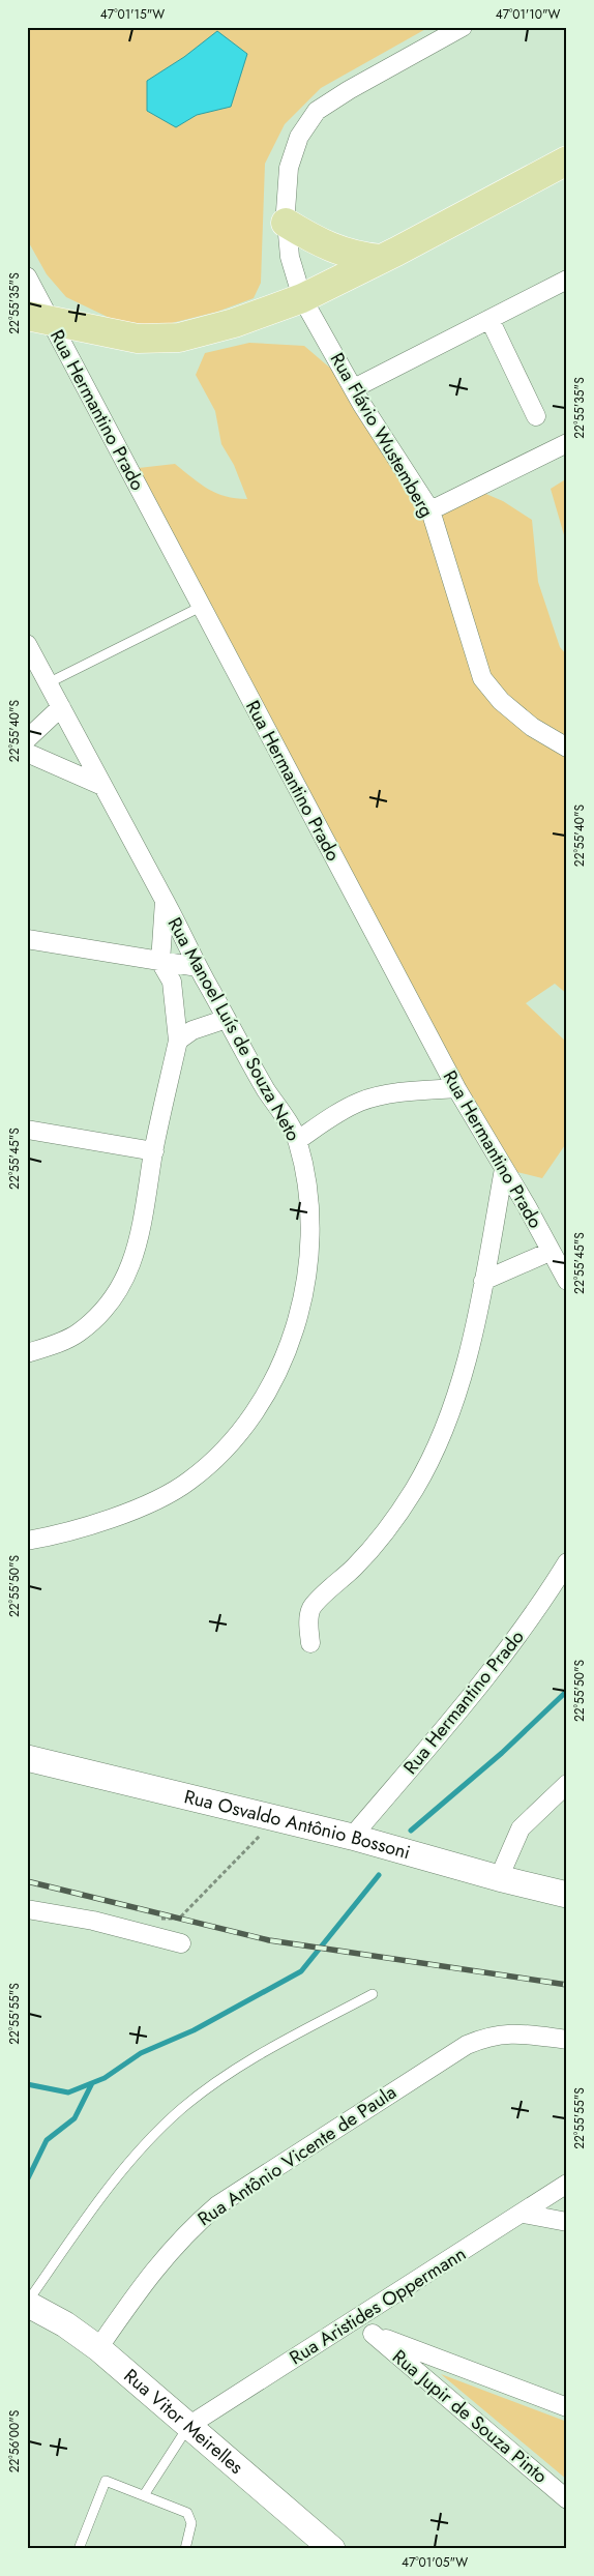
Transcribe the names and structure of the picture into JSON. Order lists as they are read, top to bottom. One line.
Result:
{"streets":{"street":["Rua Hermantino Prado","Rua Flávio Wustemberg","Rua Manoel Luís de Souza Neto","Rua Osvaldo Antônio Bossoni","Rua Antônio Vicente de Paula","Rua Aristides Oppermann","Rua Jupir de Souza Pinto","Rua Vitor Meirelles"]},"crossings":[["Rua Hermantino Prado","Rua Osvaldo Antônio Bossoni"],["Rua Antônio Vicente de Paula","Rua Vitor Meirelles"],["Rua Aristides Oppermann","Rua Vitor Meirelles"]],"coordinates":["47°01'15\"W","47°01'10\"W","22°55'35\"S","22°55'40\"S","22°55'45\"S","22°55'50\"S","22°55'55\"S","22°56'00\"S","47°01'05\"W"]}
